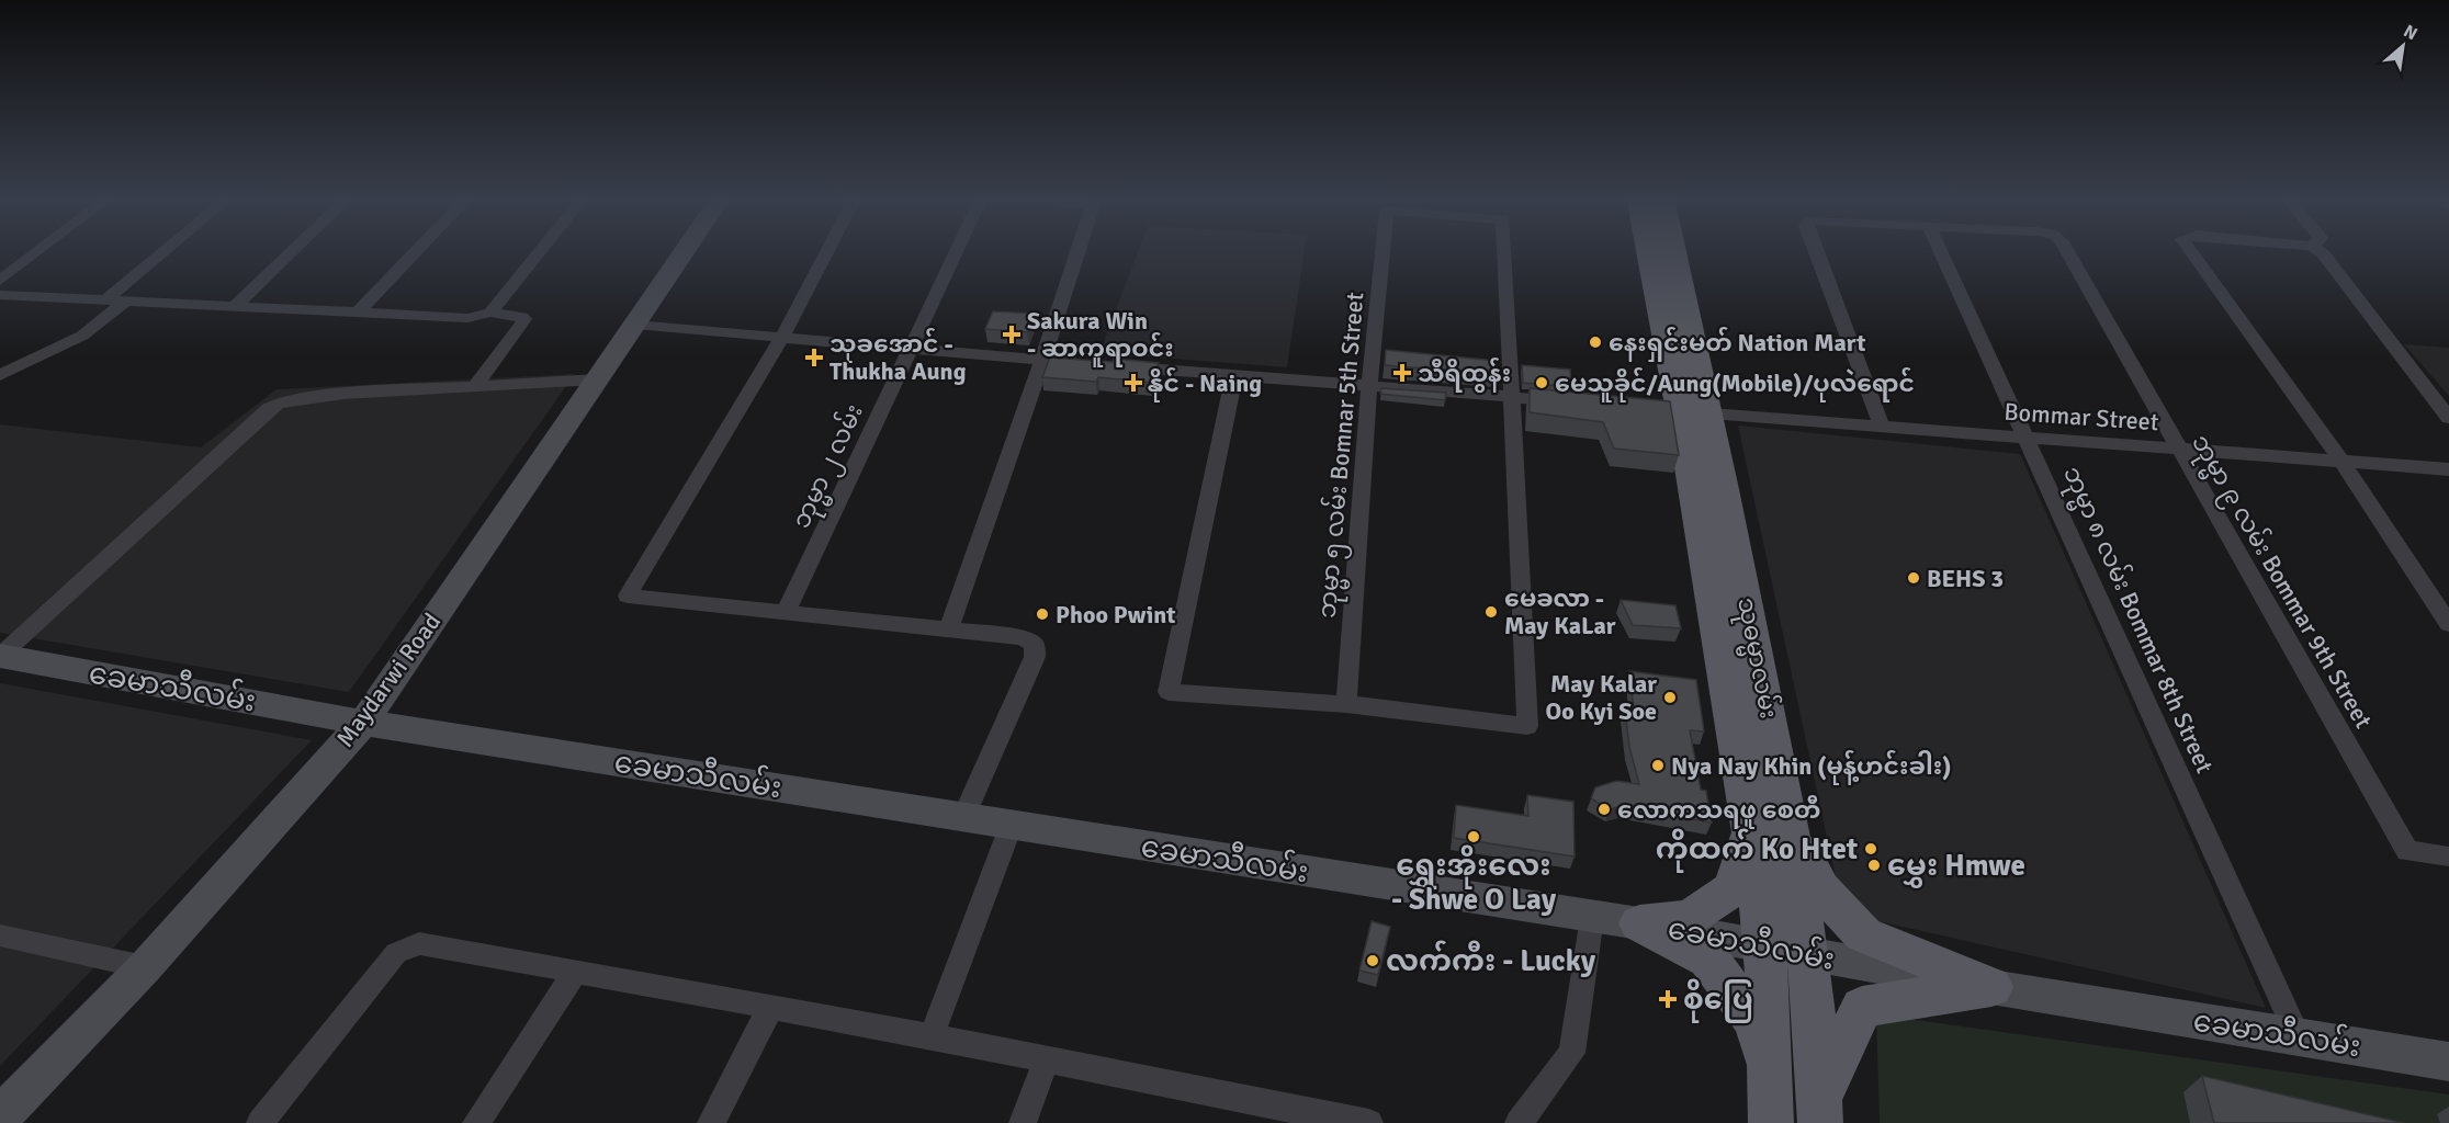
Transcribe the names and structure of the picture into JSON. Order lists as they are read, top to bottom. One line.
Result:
{"streets":{"main road":["သုဓမ္မာလမ်း","Maydarwi Road","ခေမာသီလမ်း"],"street":["Bommar Street","ဘုမ္မာ ၅ လမ်း Bomnar 5th Street","ဘုမ္မာ ၂ လမ်း","ဘုမ္မာ ၉ လမ်း Bommar 9th Street","ဘုမ္မာ ၈ လမ်း Bommar 8th Street"]},"crossings":[["Bommar Street","ဘုမ္မာ ၉ လမ်း Bommar 9th Street"],["Bommar Street","ဘုမ္မာ ၈ လမ်း Bommar 8th Street"],["Bommar Street","သုဓမ္မာလမ်း"],["ဘုမ္မာ ၈ လမ်း Bommar 8th Street","ခေမာသီလမ်း"],["သုဓမ္မာလမ်း","ခေမာသီလမ်း"],["Maydarwi Road","ခေမာသီလမ်း"]],"places":{"health":["Sakura Win - ဆာကူရာဝင်း","သုခအောင် - Thukha Aung","သီရိထွန်း","နိုင် - Naing","စိုပြေ"],"other":["နေးရှင်းမတ် Nation Mart","မေသူခိုင်/Aung(Mobile)/ပုလဲရောင်","BEHS 3","မေခလာ - May KaLar","Phoo Pwint","May Kalar Oo Kyi Soe","Nya Nay Khin (မုန့်ဟင်းခါး)","လောကသရဖူ စေတီ","ရွှေးအိုးလေး - Shwe O Lay","ကိုထက် Ko Htet","မွှေး Hmwe","လက်ကီး - Lucky"]},"north":"top right"}
